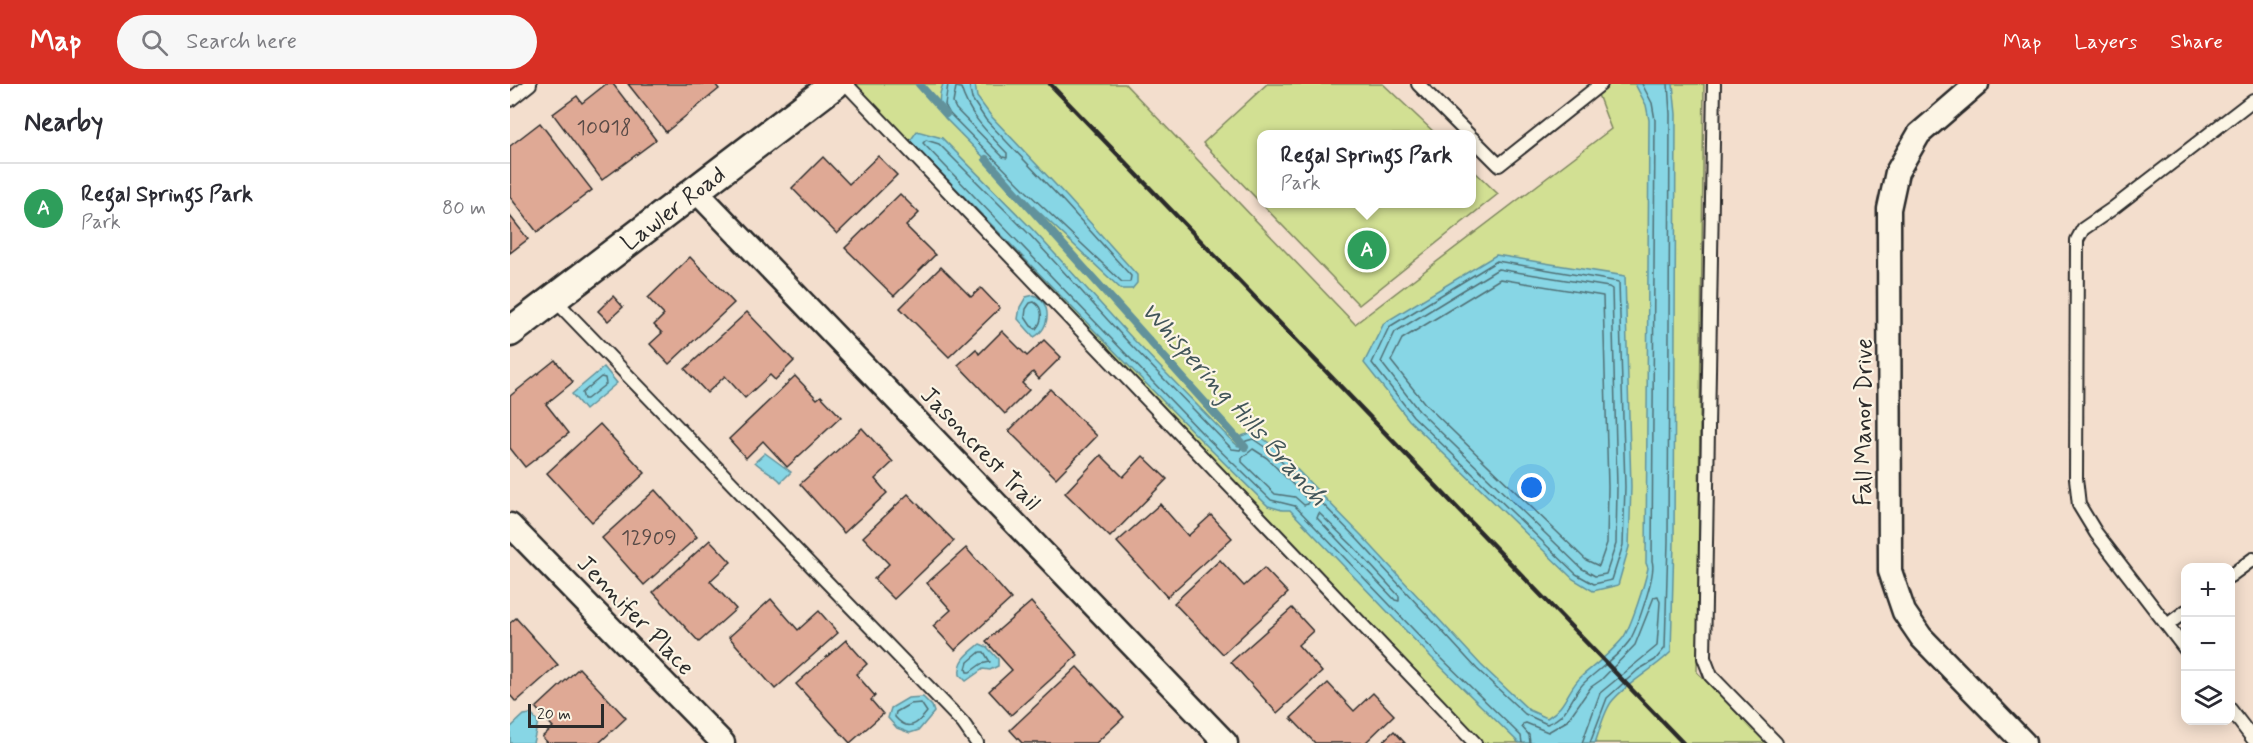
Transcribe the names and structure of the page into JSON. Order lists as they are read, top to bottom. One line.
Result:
{"streets":{"street":["Lawler Road","Fall Manor Drive","Jasoncrest Trail","Jennifer Place"]},"crossings":[["Lawler Road","Jasoncrest Trail"]],"water":["Whispering Hills Branch"],"house_numbers":["10018","12909"],"scale_bar":"20 m","page":{"header":"Map","search":"Search here","nav":["Map","Layers","Share"],"heading":"Nearby","popup":["Regal Springs Park","Park"],"list":[{"mark":"A","name":"Regal Springs Park","note":"Park","value":"80 m"}],"pins":"A","map_buttons":["+","−"],"scale":"20 m"}}
